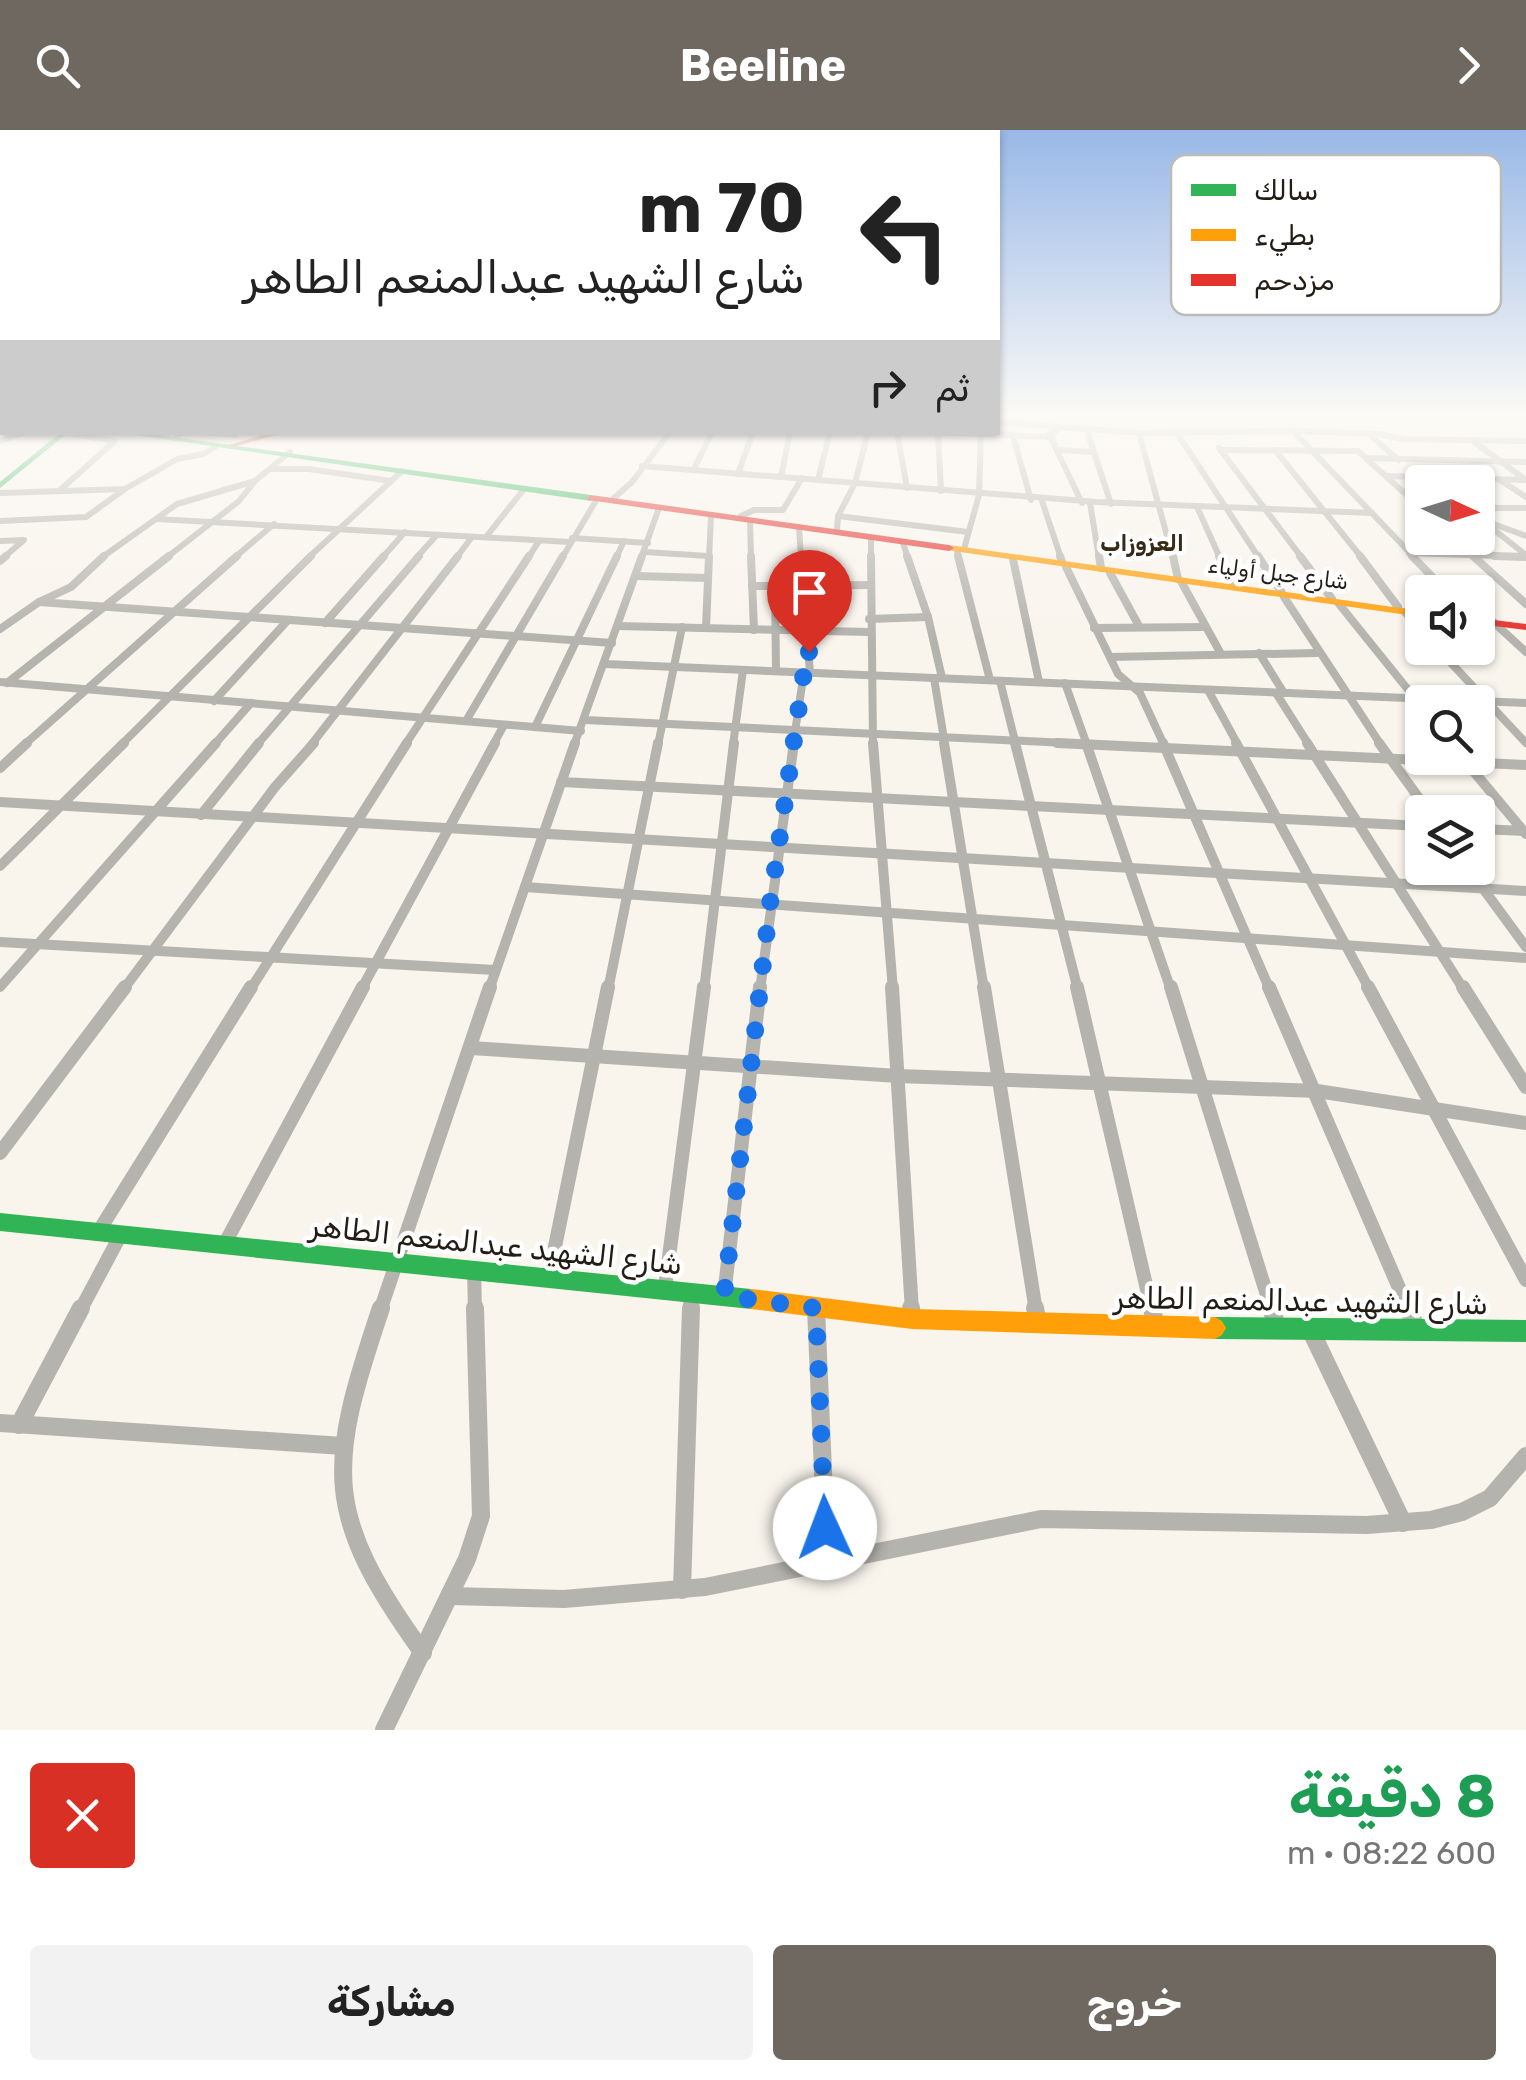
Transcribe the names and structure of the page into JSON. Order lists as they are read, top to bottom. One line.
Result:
{"streets":{"main road":["شارع جبل أولياء","شارع الشهيد عبدالمنعم الطاهر"]},"districts":["العزوزاب"],"legend":["سالك","بطيء","مزدحم"],"north":"right","page":{"header":"Beeline","turn":["70 m","شارع الشهيد عبدالمنعم الطاهر"],"then":"ثم","heading":["8 دقيقة","600 m · 08:22"],"buttons":["خروج","مشاركة"]}}
